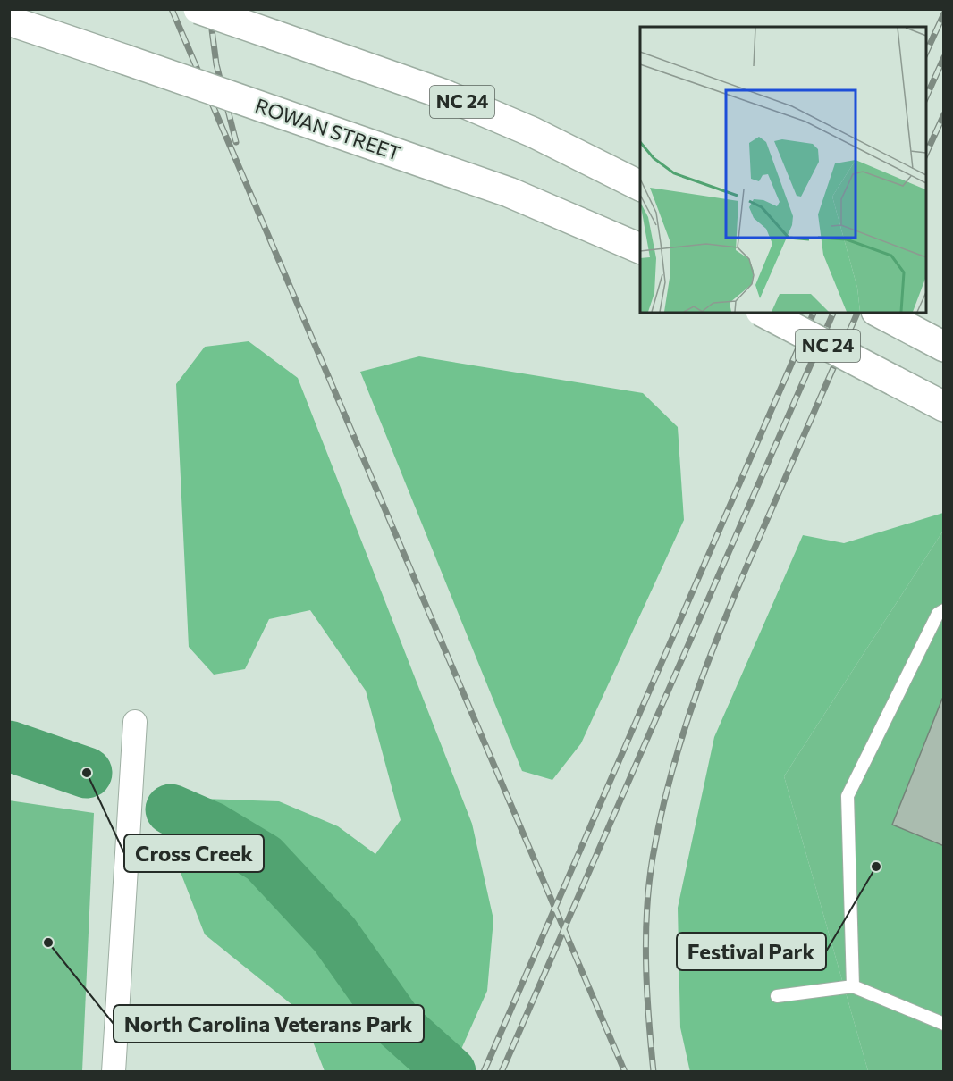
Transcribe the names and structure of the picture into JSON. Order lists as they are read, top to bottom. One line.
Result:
{"streets":{"main road":["NC 24","ROWAN STREET"]},"places":["Cross Creek","Festival Park","North Carolina Veterans Park"]}
